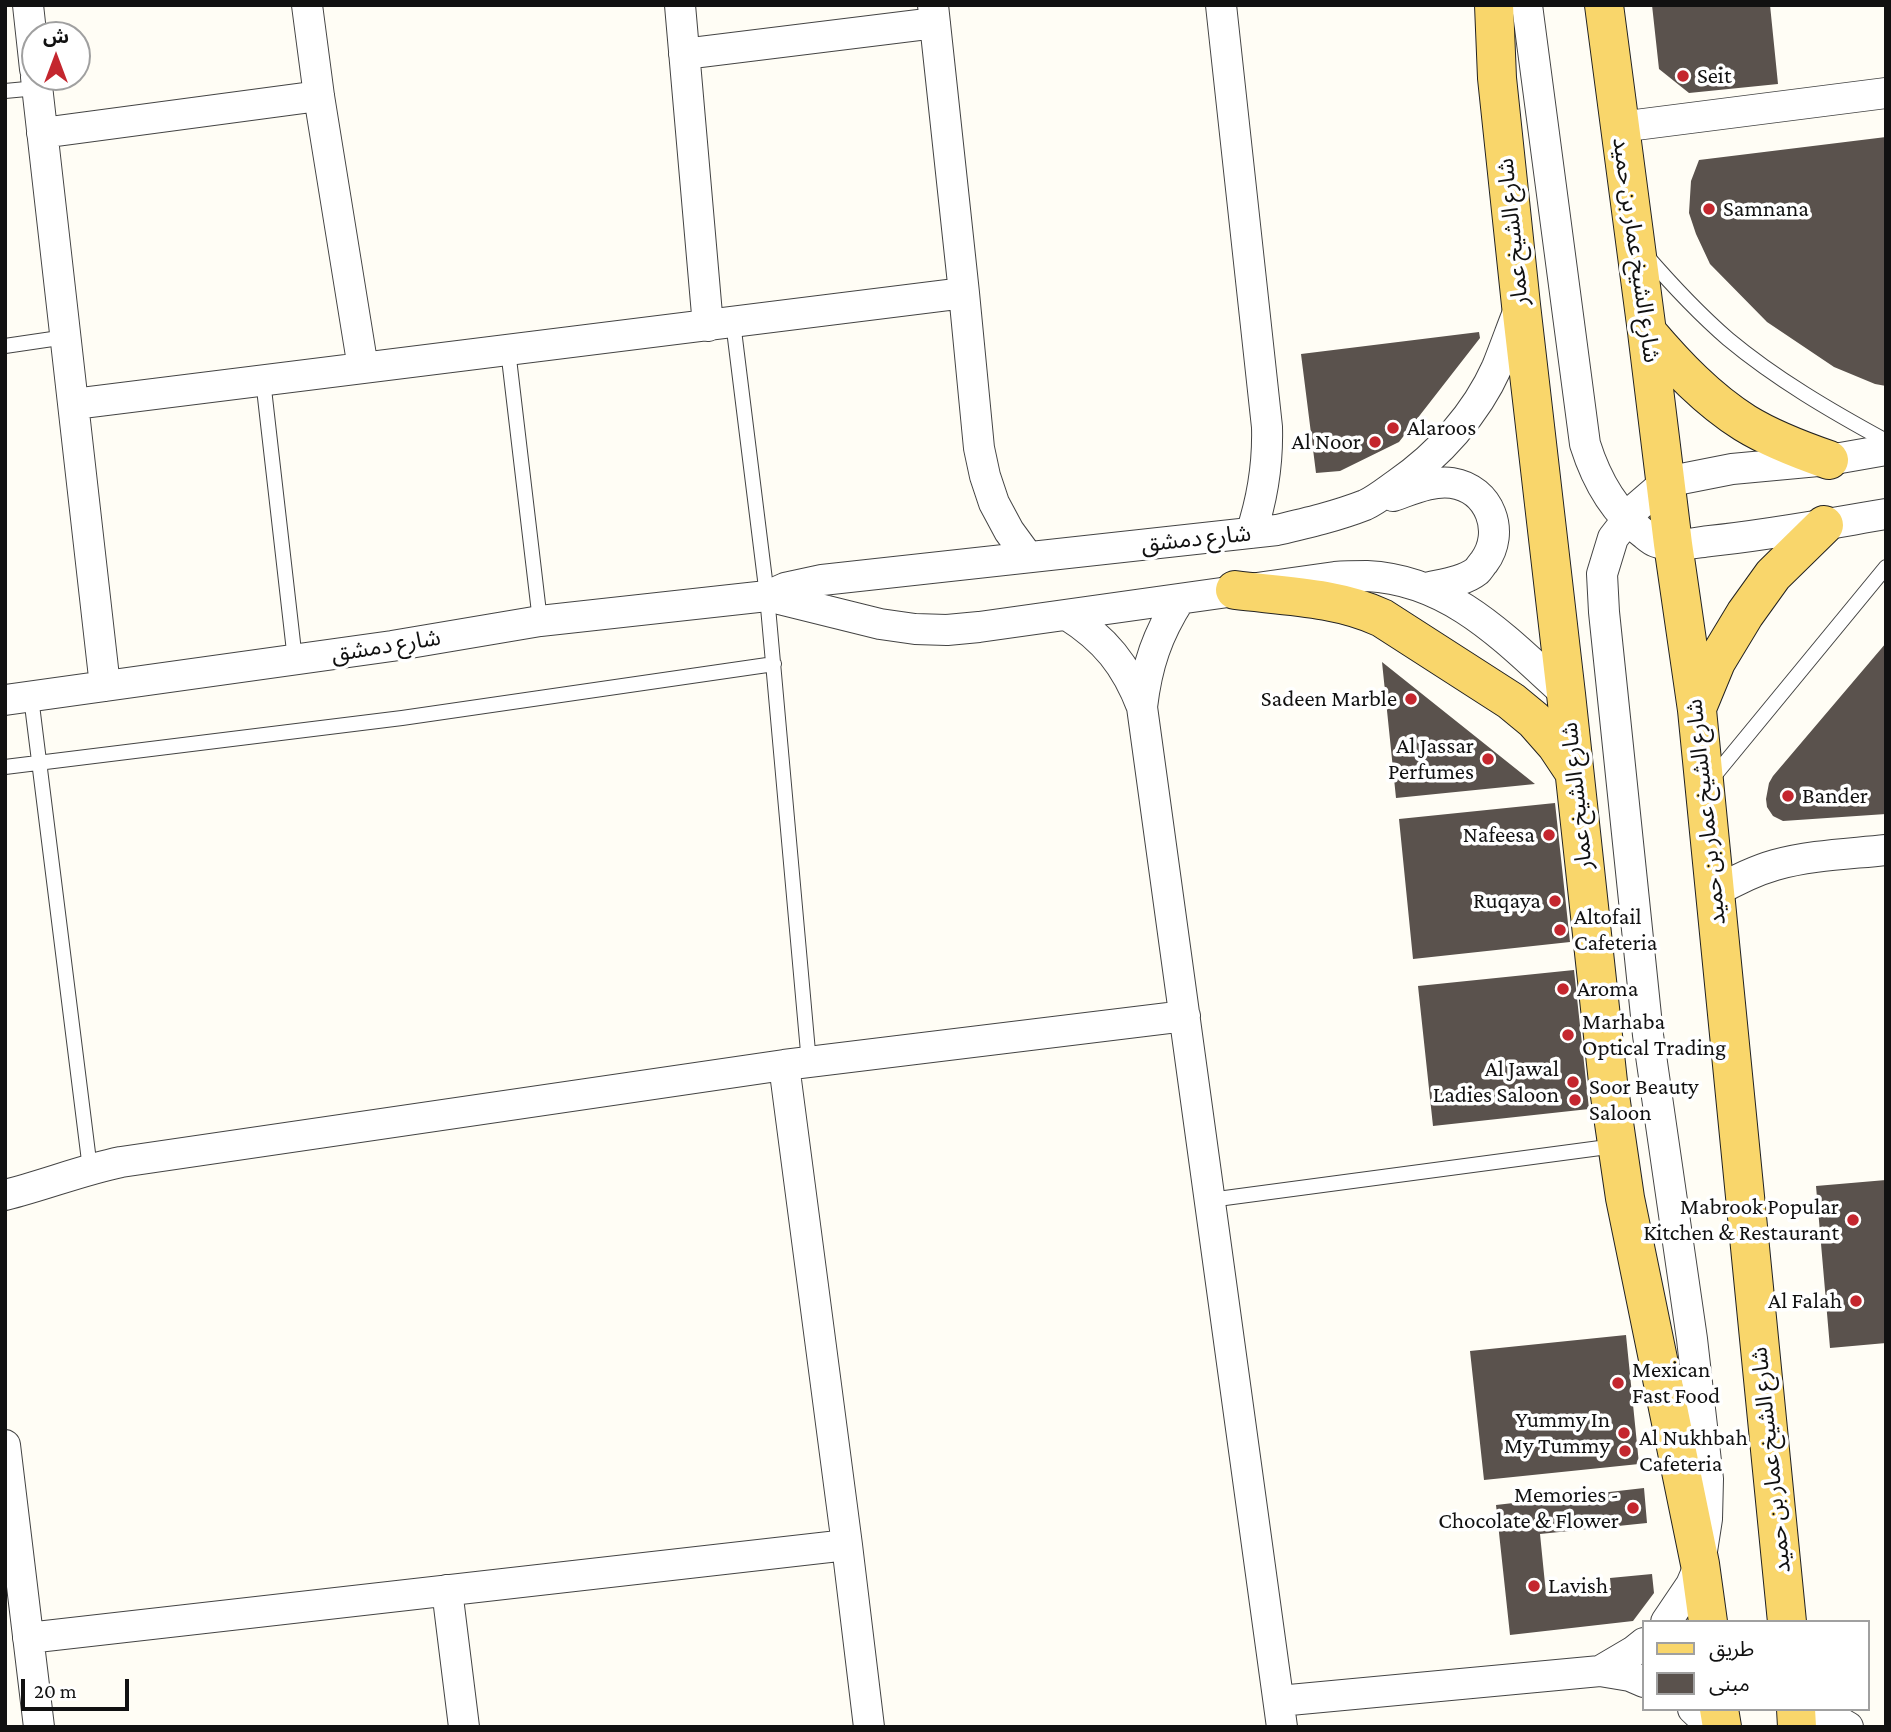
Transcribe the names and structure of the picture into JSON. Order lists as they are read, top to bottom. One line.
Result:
{"streets":{"main road":["شارع الشيخ عمار","شارع الشيخ عمار بن حميد"],"street":["شارع دمشق"]},"crossings":[["شارع الشيخ عمار","شارع دمشق"]],"places":["Seit","Samnana","Alaroos","Al Noor","Sadeen Marble","Al Jassar Perfumes","Bander","Nafeesa","Ruqaya","Altofail Cafeteria","Aroma","Marhaba Optical Trading","Al Jawal Ladies Saloon","Soor Beauty Saloon","Mabrook Popular Kitchen & Restaurant","Al Falah","Mexican Fast Food","Yummy In My Tummy","Al Nukhbah Cafeteria","Memories - Chocolate & Flower","Lavish"],"legend":["طريق","مبنى"],"scale_bar":"20 m","north":"top"}
